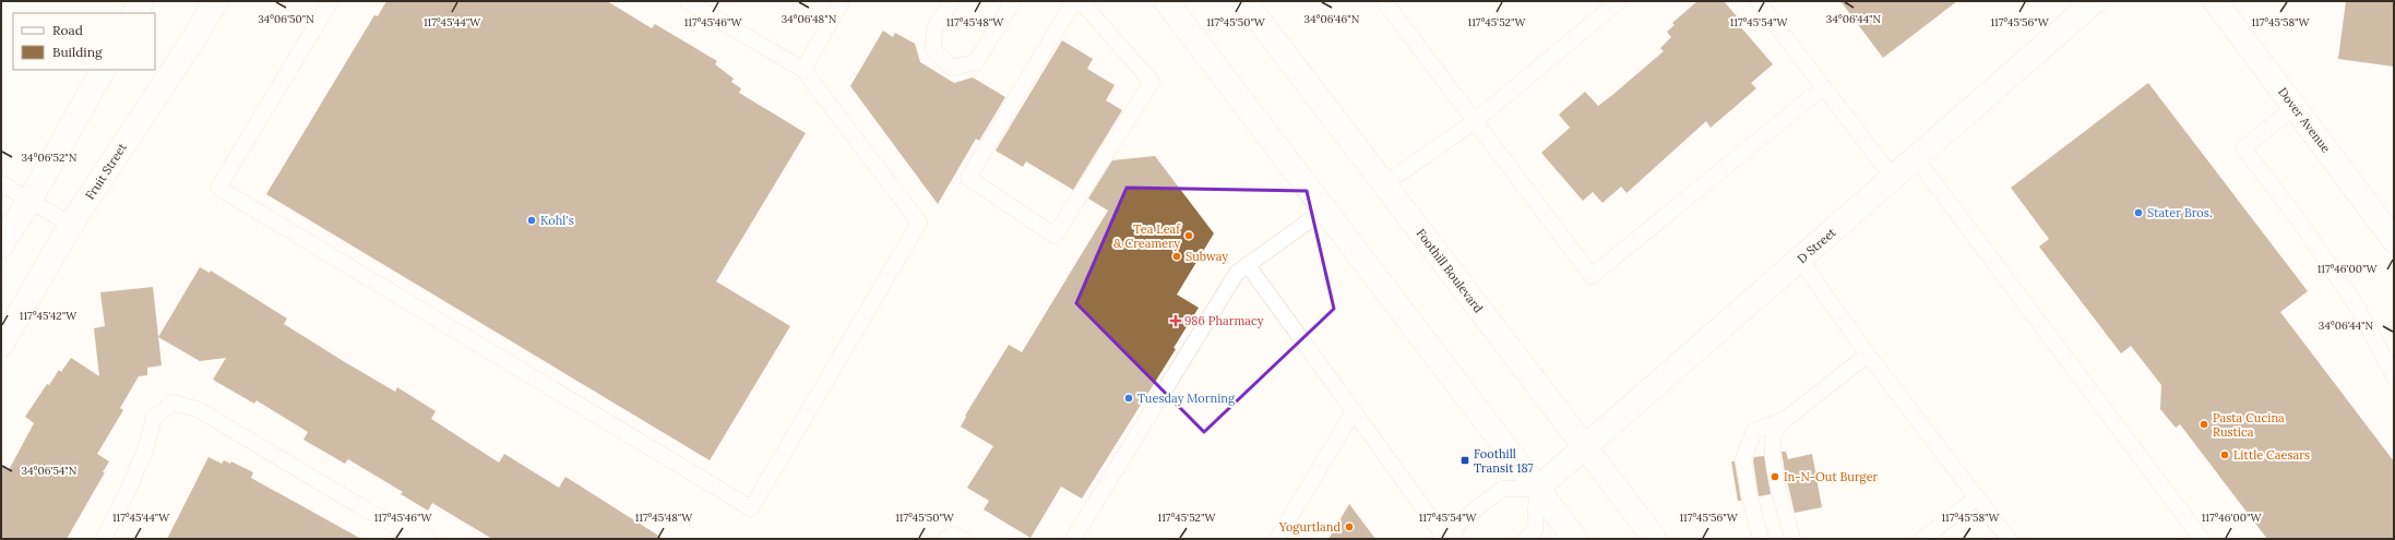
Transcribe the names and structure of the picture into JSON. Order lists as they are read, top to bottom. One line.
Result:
{"streets":{"main road":["Dover Avenue","Fruit Street","D Street","Foothill Boulevard"]},"crossings":[["D Street","Foothill Boulevard"]],"places":{"other":["Stater Bros.","Kohl's","Tea Leaf & Creamery","Subway","Tuesday Morning","Pasta Cucina Rustica","Little Caesars","In-N-Out Burger","Yogurtland"],"health":["986 Pharmacy"],"transit":["Foothill Transit 187"]},"legend":["Road","Building"],"coordinates":["34°06'50\"N","34°06'48\"N","34°06'46\"N","34°06'44\"N","117°45'44\"W","117°45'46\"W","117°45'48\"W","117°45'50\"W","117°45'52\"W","117°45'54\"W","117°45'56\"W","117°45'58\"W","34°06'52\"N","117°46'00\"W","117°45'42\"W","34°06'54\"N"]}
